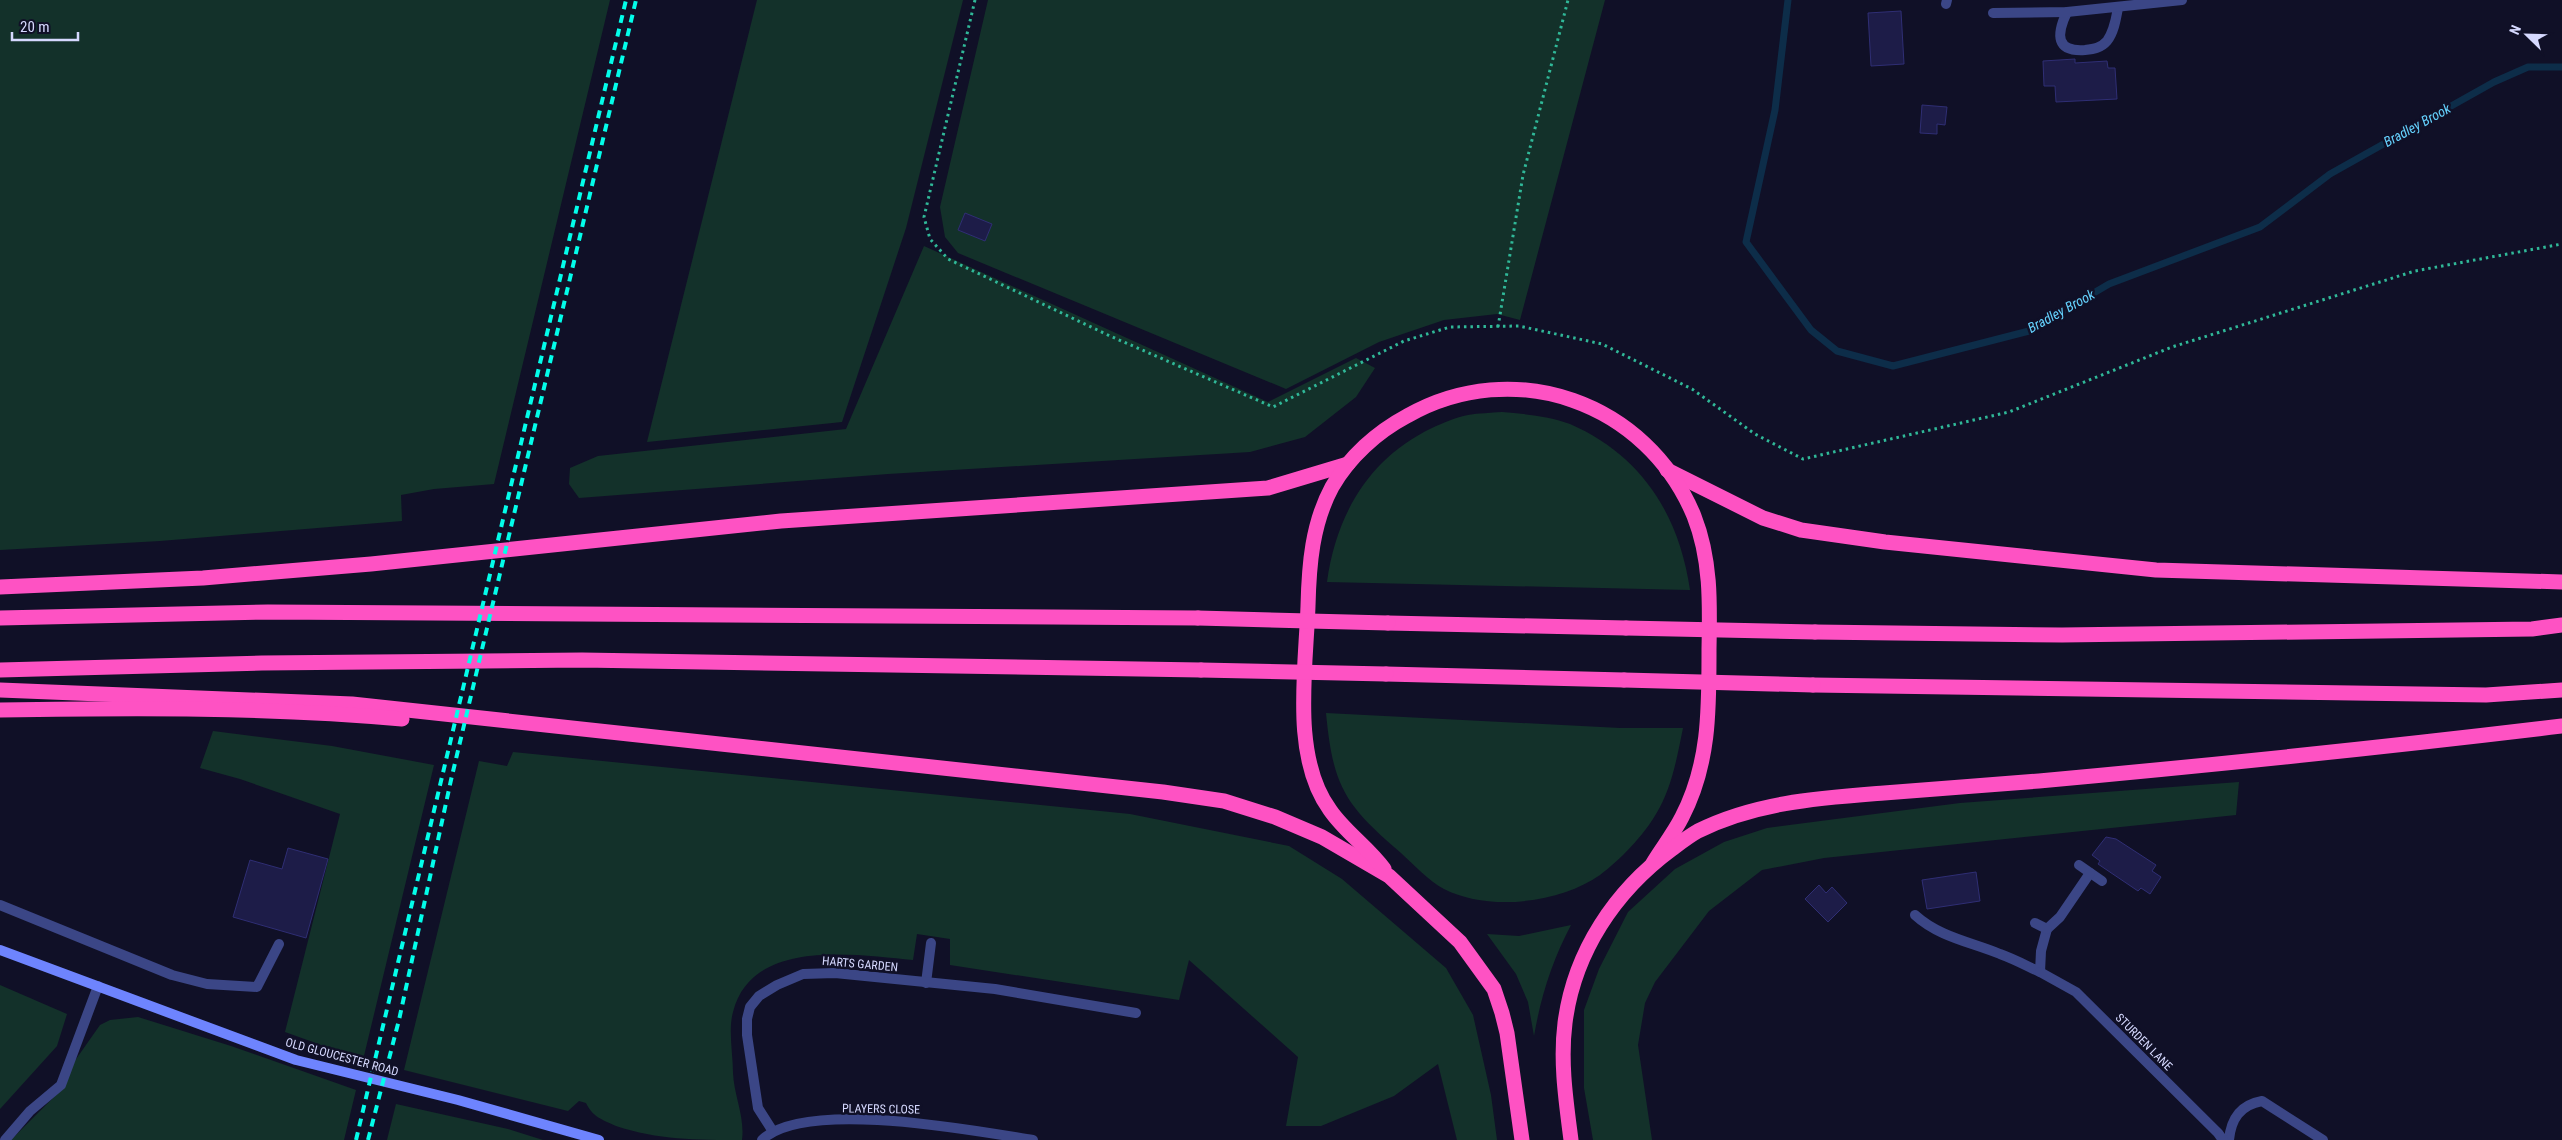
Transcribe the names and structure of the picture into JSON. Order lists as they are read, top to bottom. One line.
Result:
{"streets":{"main road":["OLD GLOUCESTER ROAD"],"street":["HARTS GARDEN","STURDEN LANE","PLAYERS CLOSE"]},"crossings":[["HARTS GARDEN","PLAYERS CLOSE"]],"water":["Bradley Brook"],"scale_bar":"20 m","north":"top left"}
